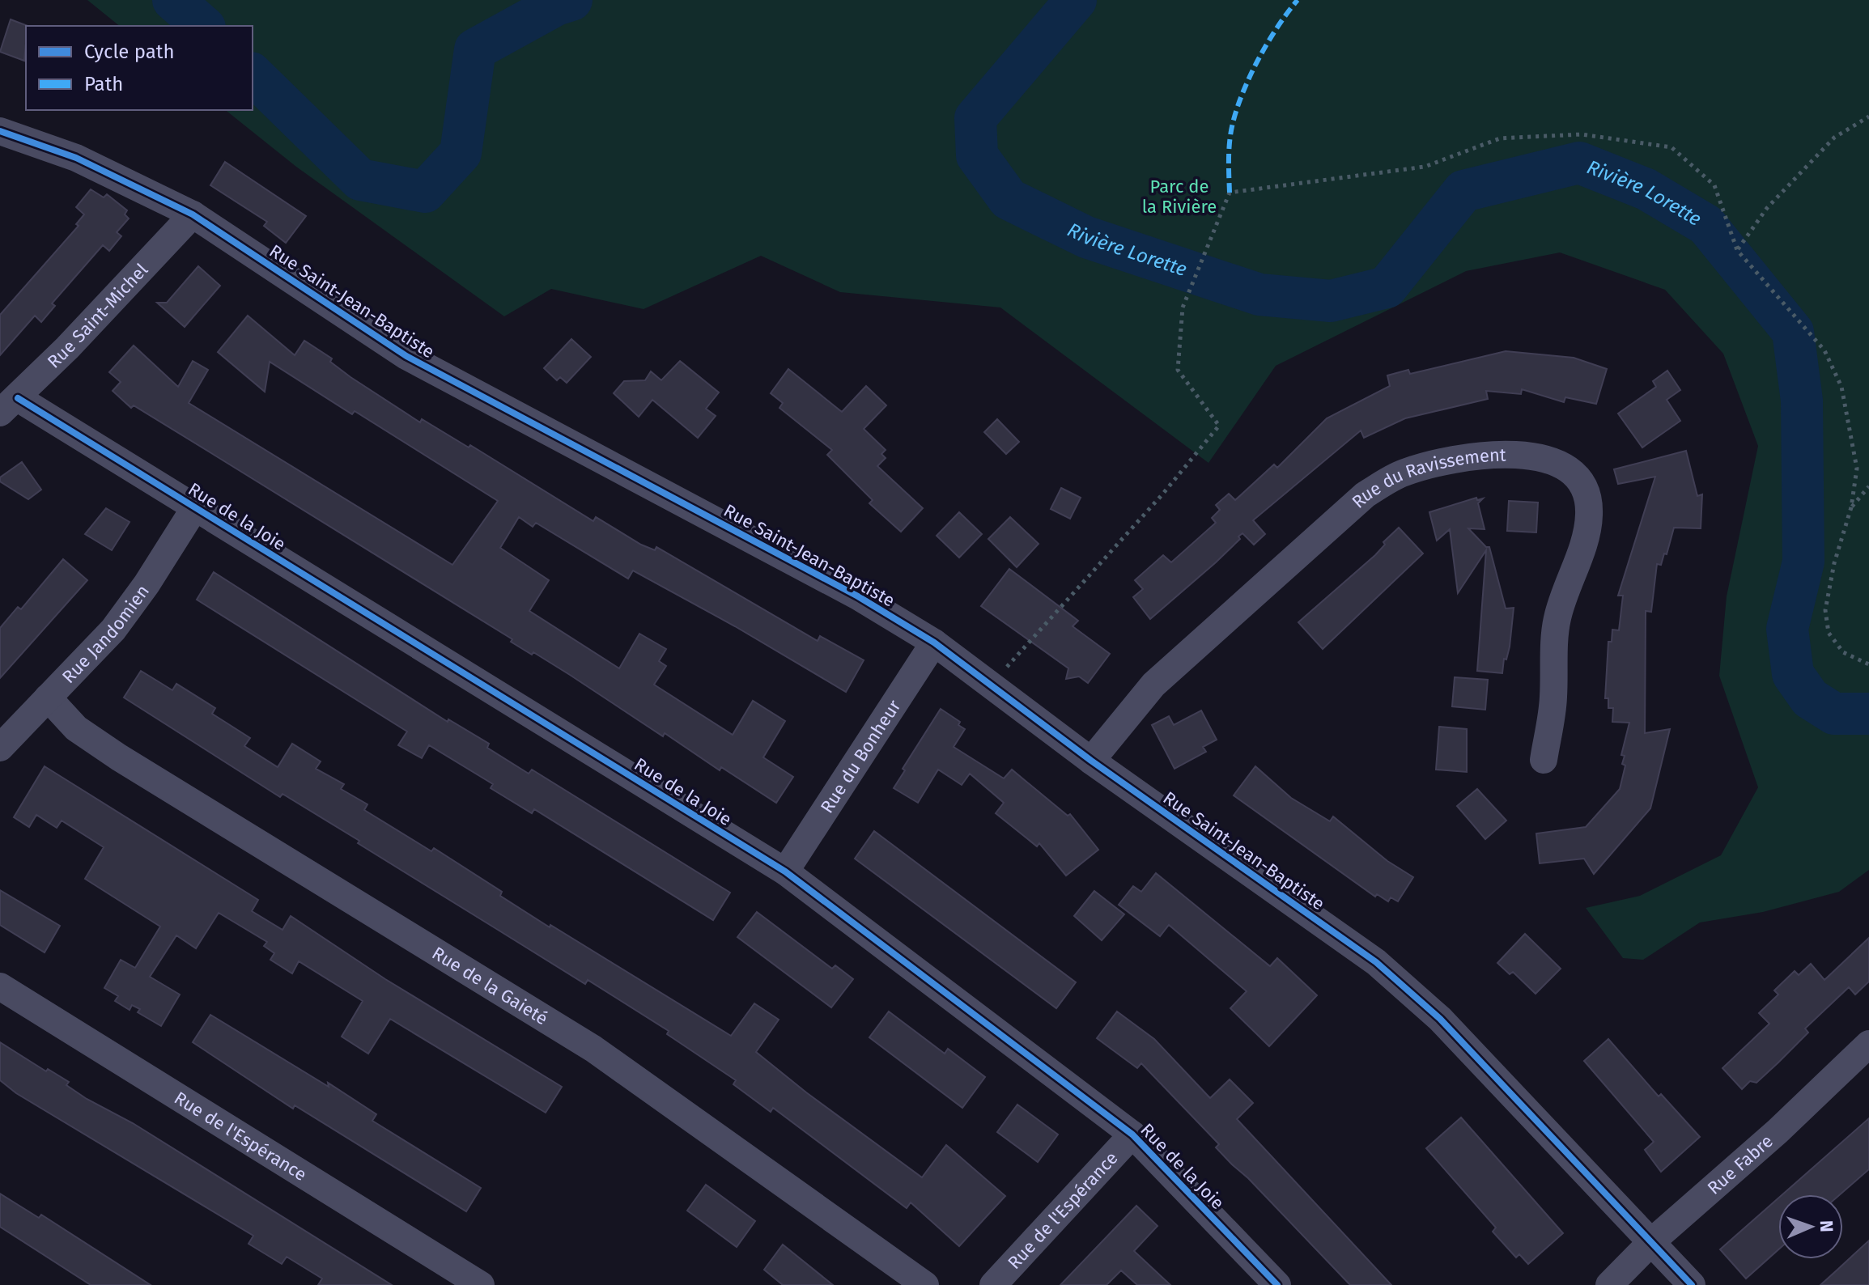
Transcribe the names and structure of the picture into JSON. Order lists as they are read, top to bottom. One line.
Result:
{"streets":{"street":["Rue Saint-Jean-Baptiste","Rue Saint-Michel","Rue du Ravissement","Rue de la Joie","Rue Jandomien","Rue du Bonheur","Rue de la Gaieté","Rue de l'Espérance","Rue Fabre"]},"crossings":[["Rue Saint-Jean-Baptiste","Rue Saint-Michel"],["Rue Saint-Jean-Baptiste","Rue du Ravissement"],["Rue Saint-Jean-Baptiste","Rue du Bonheur"],["Rue Saint-Jean-Baptiste","Rue Fabre"],["Rue Saint-Michel","Rue de la Joie"],["Rue de la Joie","Rue Jandomien"],["Rue de la Joie","Rue du Bonheur"],["Rue de la Joie","Rue de l'Espérance"],["Rue Jandomien","Rue de la Gaieté"]],"water":["Rivière Lorette"],"parks":["Parc de la Rivière"],"legend":["Cycle path","Path"],"north":"right"}
